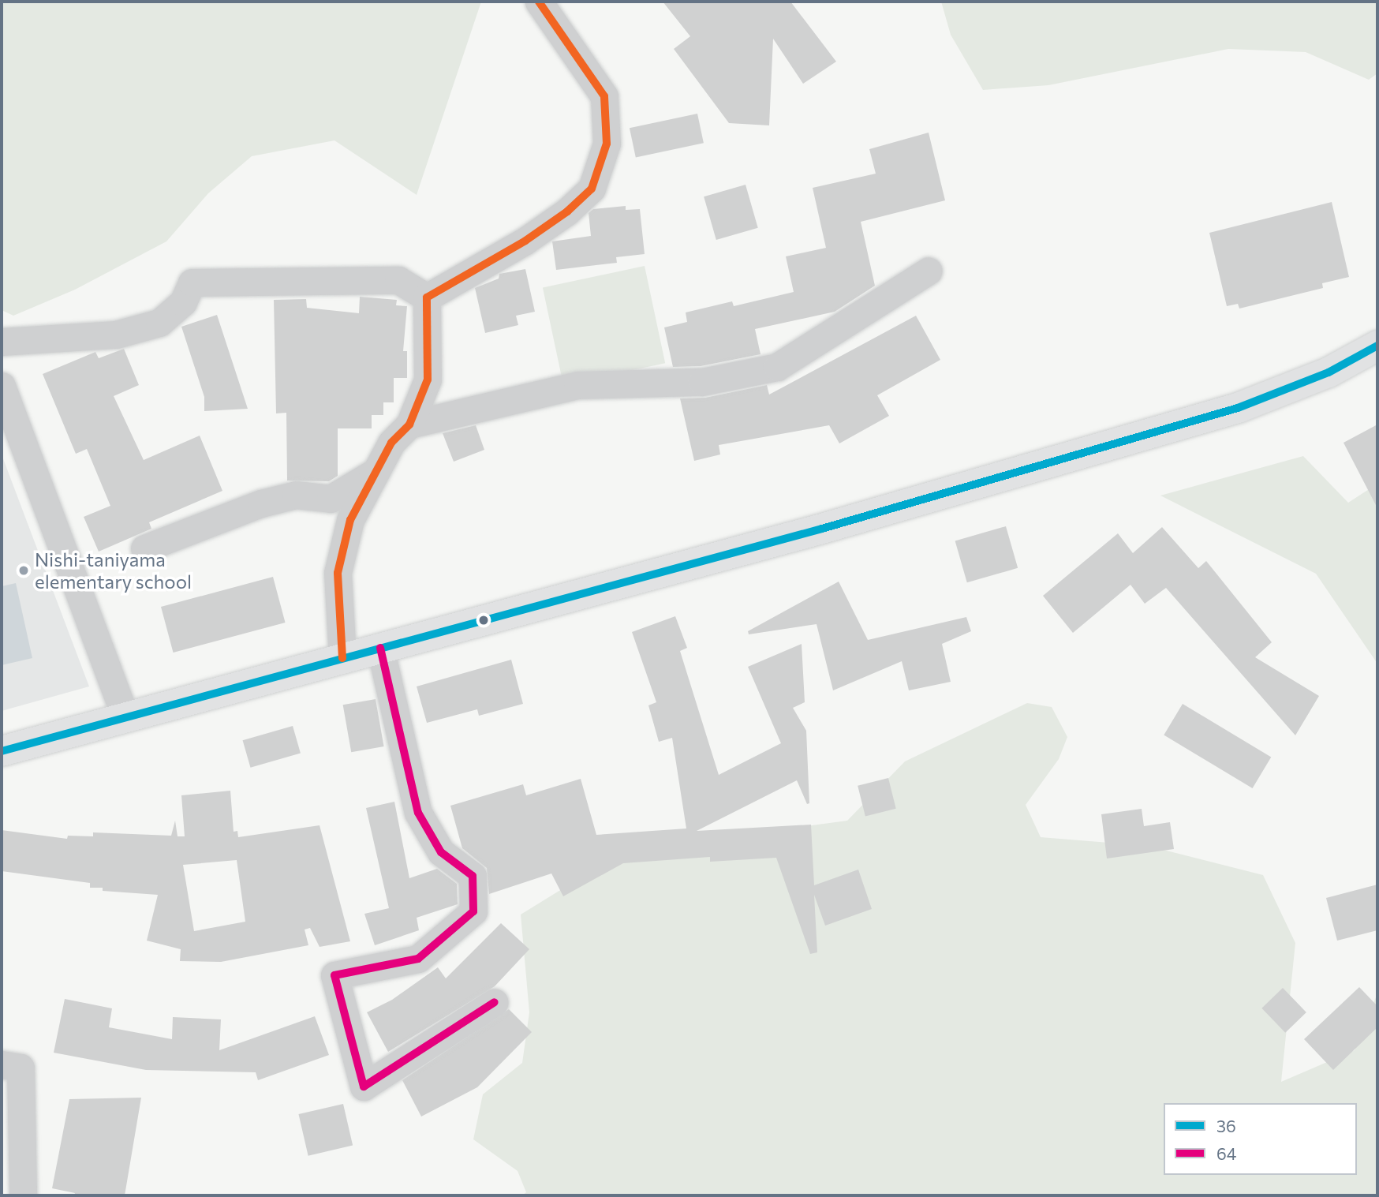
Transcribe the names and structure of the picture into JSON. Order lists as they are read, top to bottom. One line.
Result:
{"places":["Nishi-taniyama elementary school"],"lines":["transit line 36","transit line 64"],"legend":["36","64"]}
